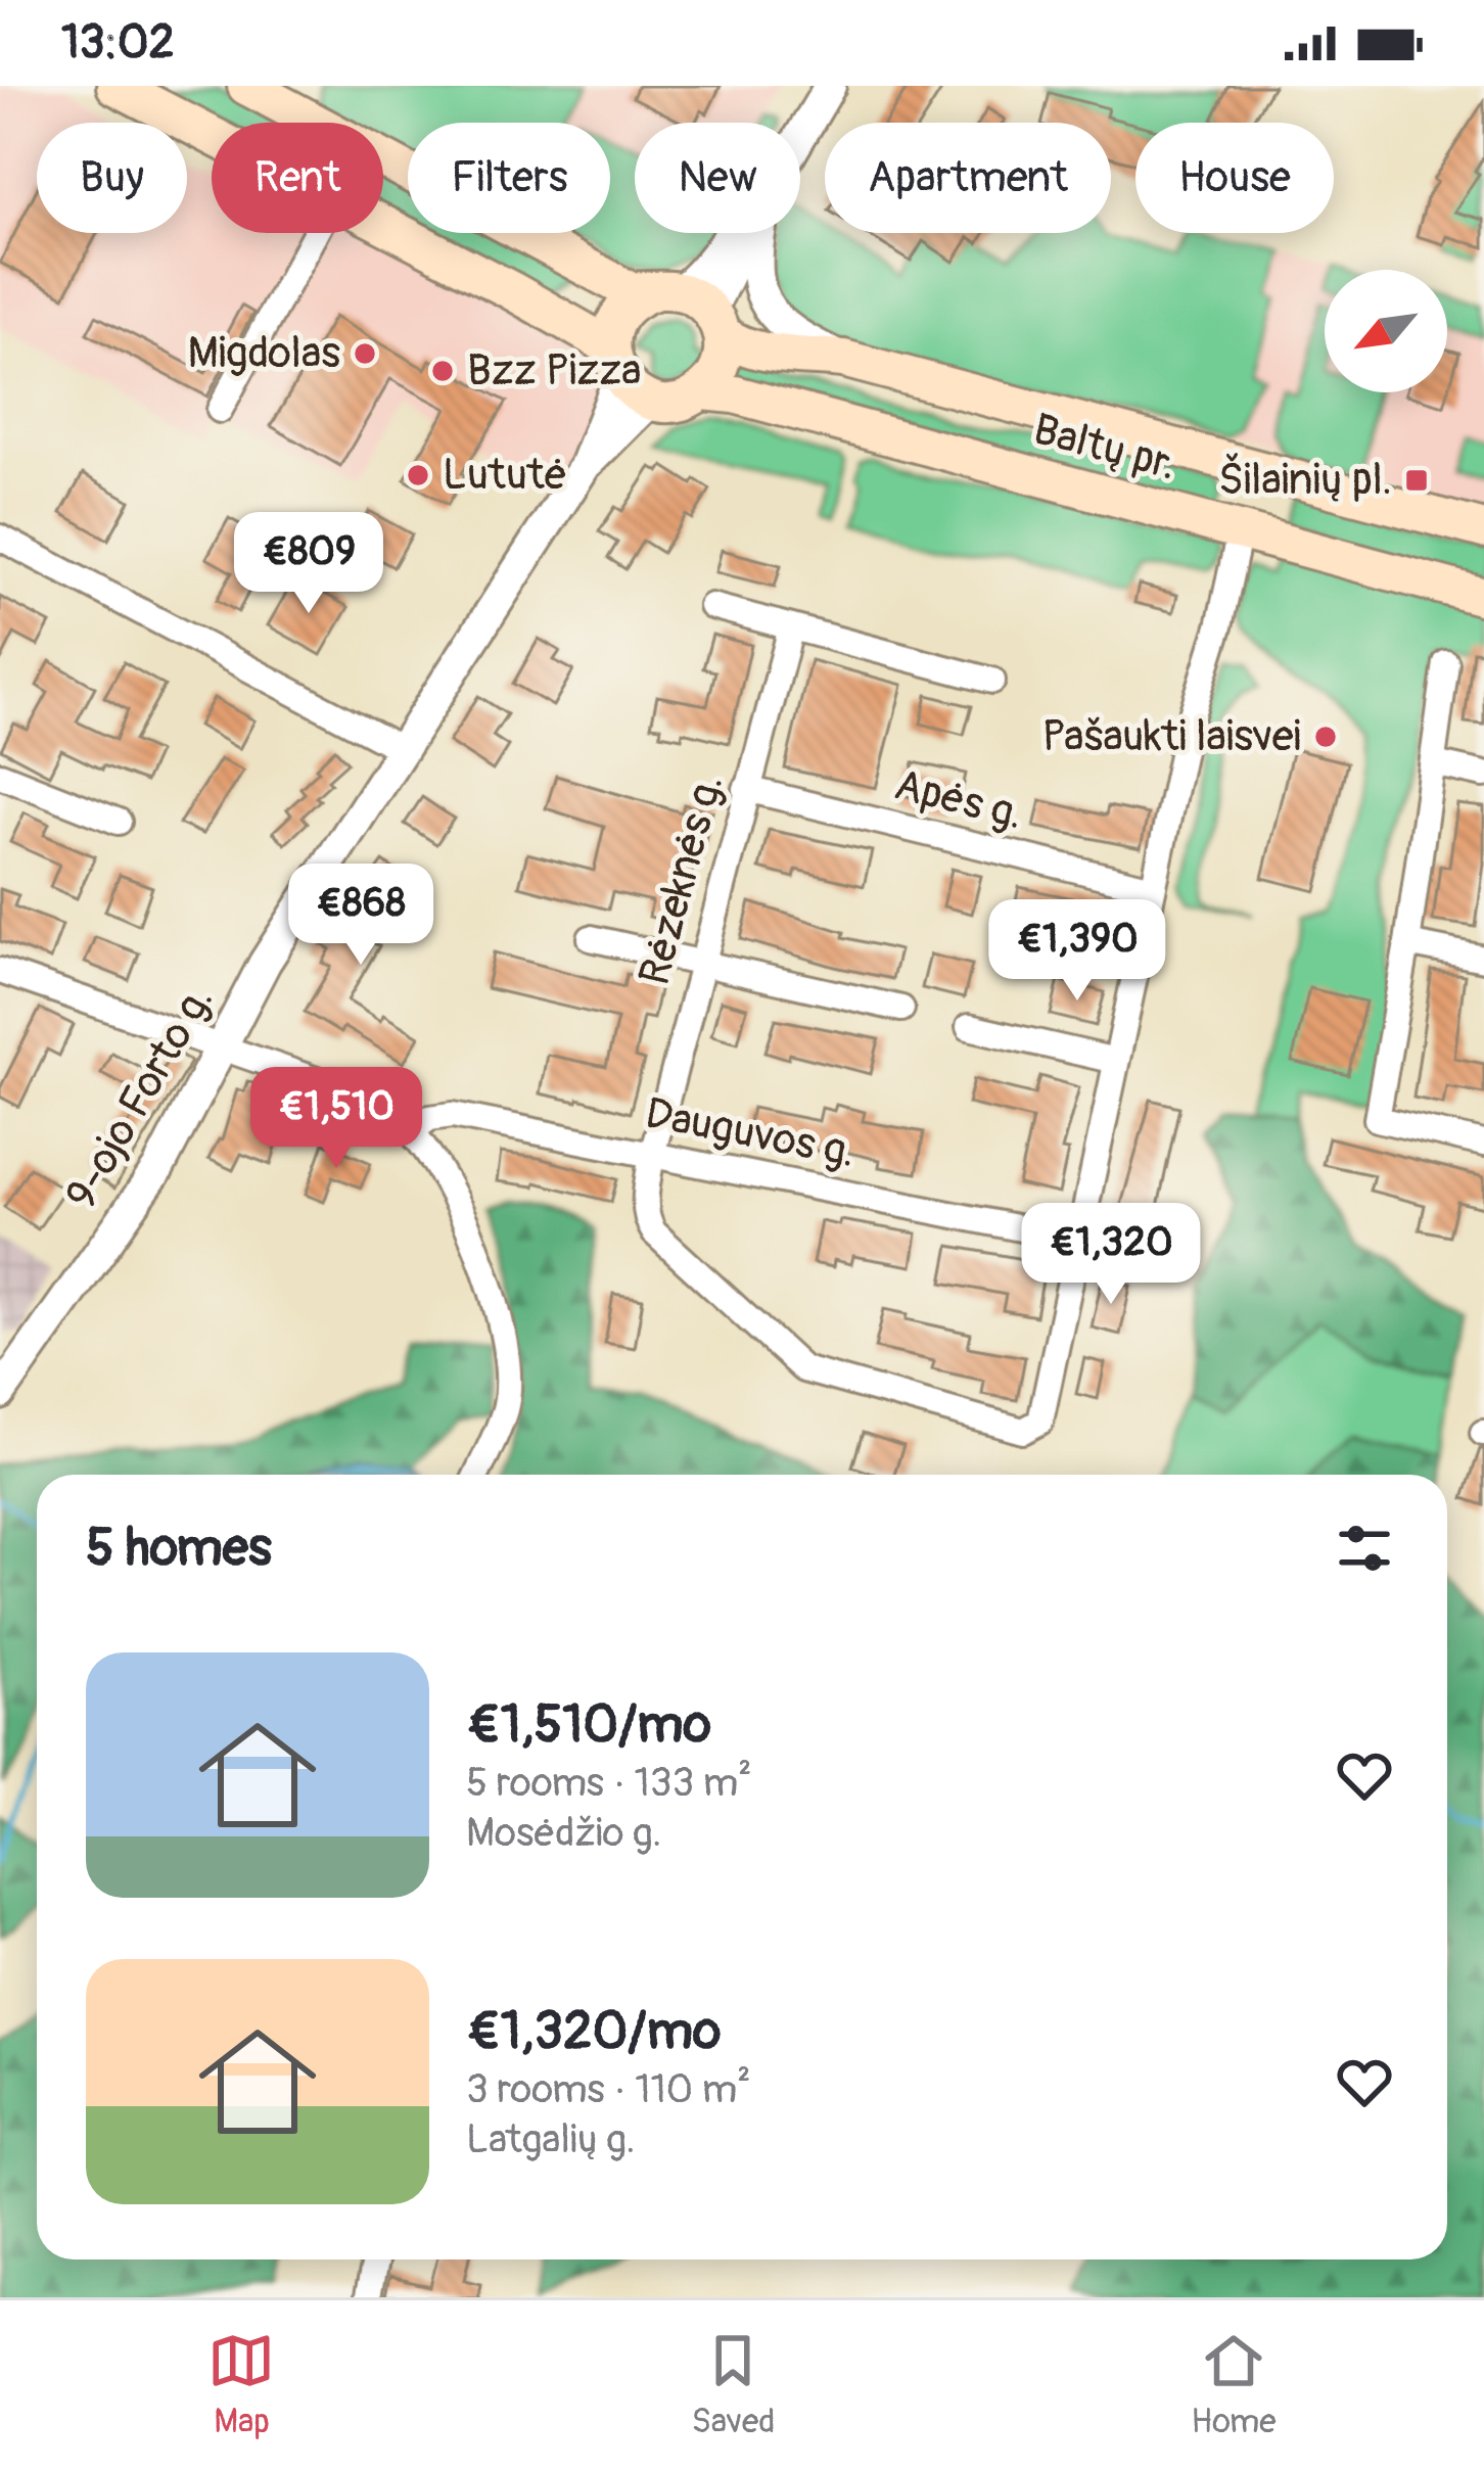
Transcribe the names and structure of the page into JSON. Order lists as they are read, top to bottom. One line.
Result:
{"streets":{"main road":["Baltų pr."],"street":["Apės g.","Rėzeknės g.","9-ojo Forto g.","Dauguvos g."]},"crossings":[["Baltų pr.","9-ojo Forto g."],["Apės g.","Rėzeknės g."],["Rėzeknės g.","Dauguvos g."]],"places":{"other":["Migdolas","Bzz Pizza","Lututė","Pašaukti laisvei"],"transit":["Šilainių pl."]},"north":"bottom left","page":{"status":"13:02","chip":["Buy","Rent","Filters","New","Apartment","House"],"price":["€809","€868","€1,390","€1,510","€1,320"],"heading":"5 homes","list":[{"name":"€1,510/mo","note":"5 rooms · 133 m² · Mosėdžio g."},{"name":"€1,320/mo","note":"3 rooms · 110 m² · Latgalių g."}],"tabs":["Map","Saved","Home"]}}
